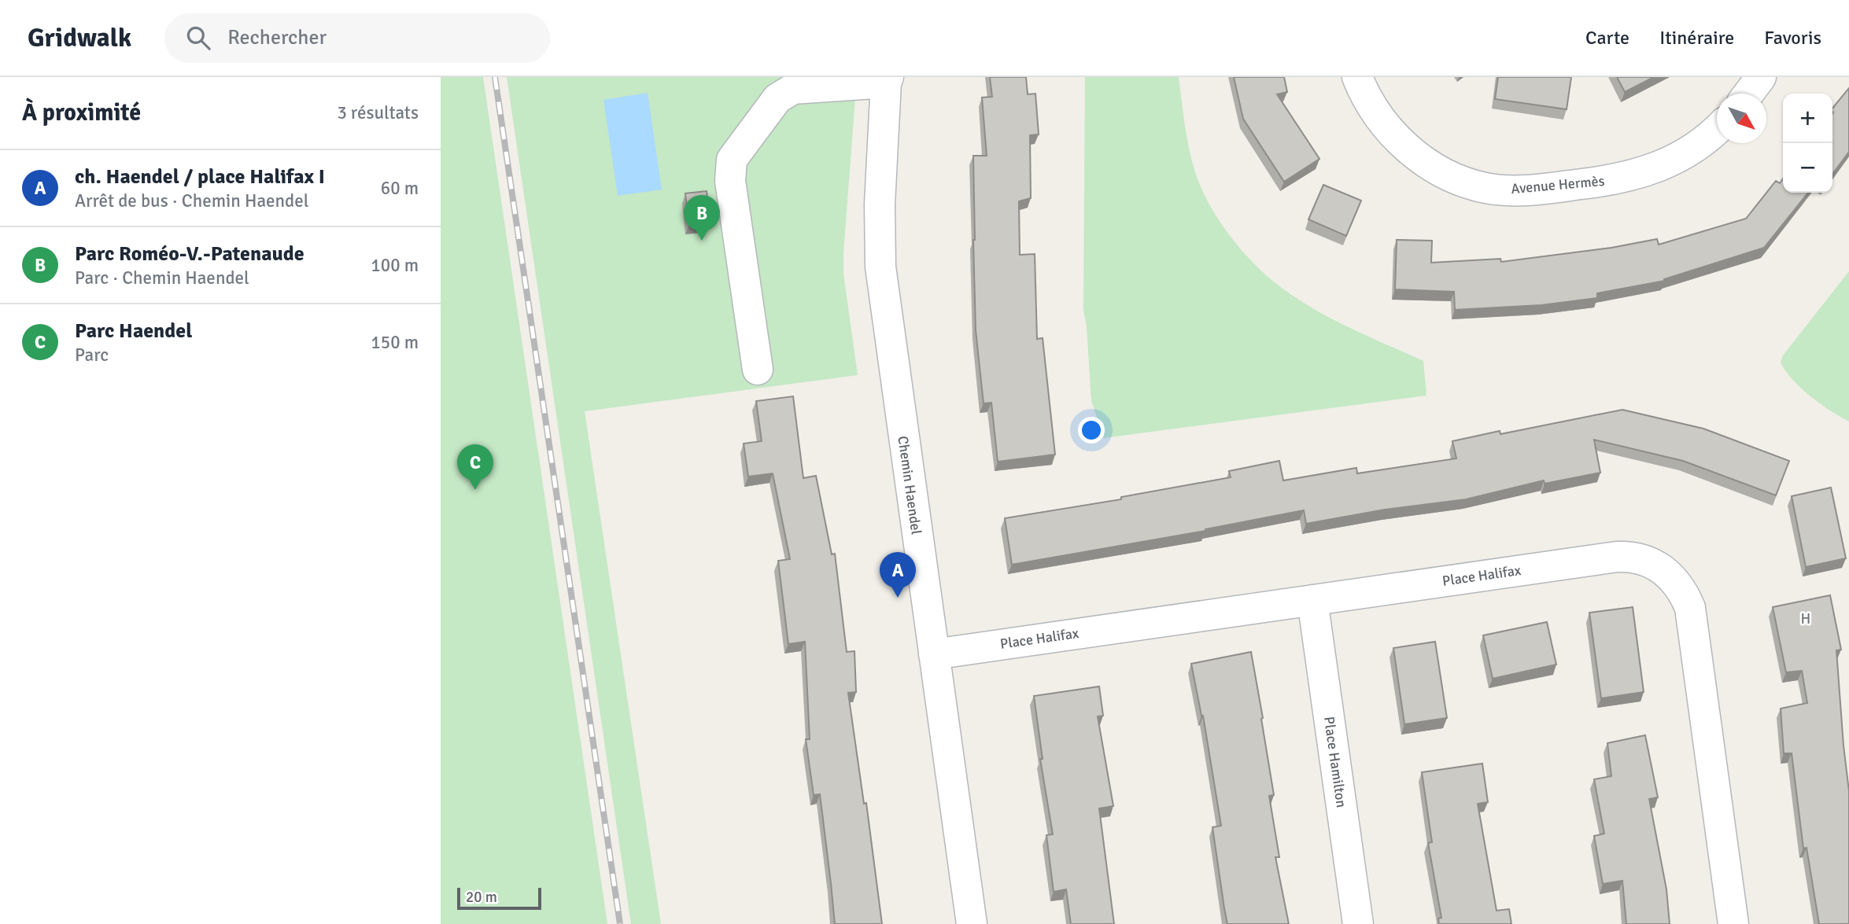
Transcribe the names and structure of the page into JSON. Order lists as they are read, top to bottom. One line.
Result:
{"streets":{"street":["Avenue Hermès","Chemin Haendel","Place Halifax","Place Hamilton"]},"crossings":[["Chemin Haendel","Place Halifax"],["Place Halifax","Place Hamilton"]],"districts":["H"],"scale_bar":"20 m","north":"bottom right","page":{"header":"Gridwalk","search":"Rechercher","nav":["Carte","Itinéraire","Favoris"],"heading":["À proximité","3 résultats"],"map_buttons":["+","−"],"list":[{"mark":"A","name":"ch. Haendel / place Halifax I","note":"Arrêt de bus · Chemin Haendel","value":"60 m"},{"mark":"B","name":"Parc Roméo-V.-Patenaude","note":"Parc · Chemin Haendel","value":"100 m"},{"mark":"C","name":"Parc Haendel","note":"Parc","value":"150 m"}],"pins":["B","C","A"],"scale":"20 m"}}
